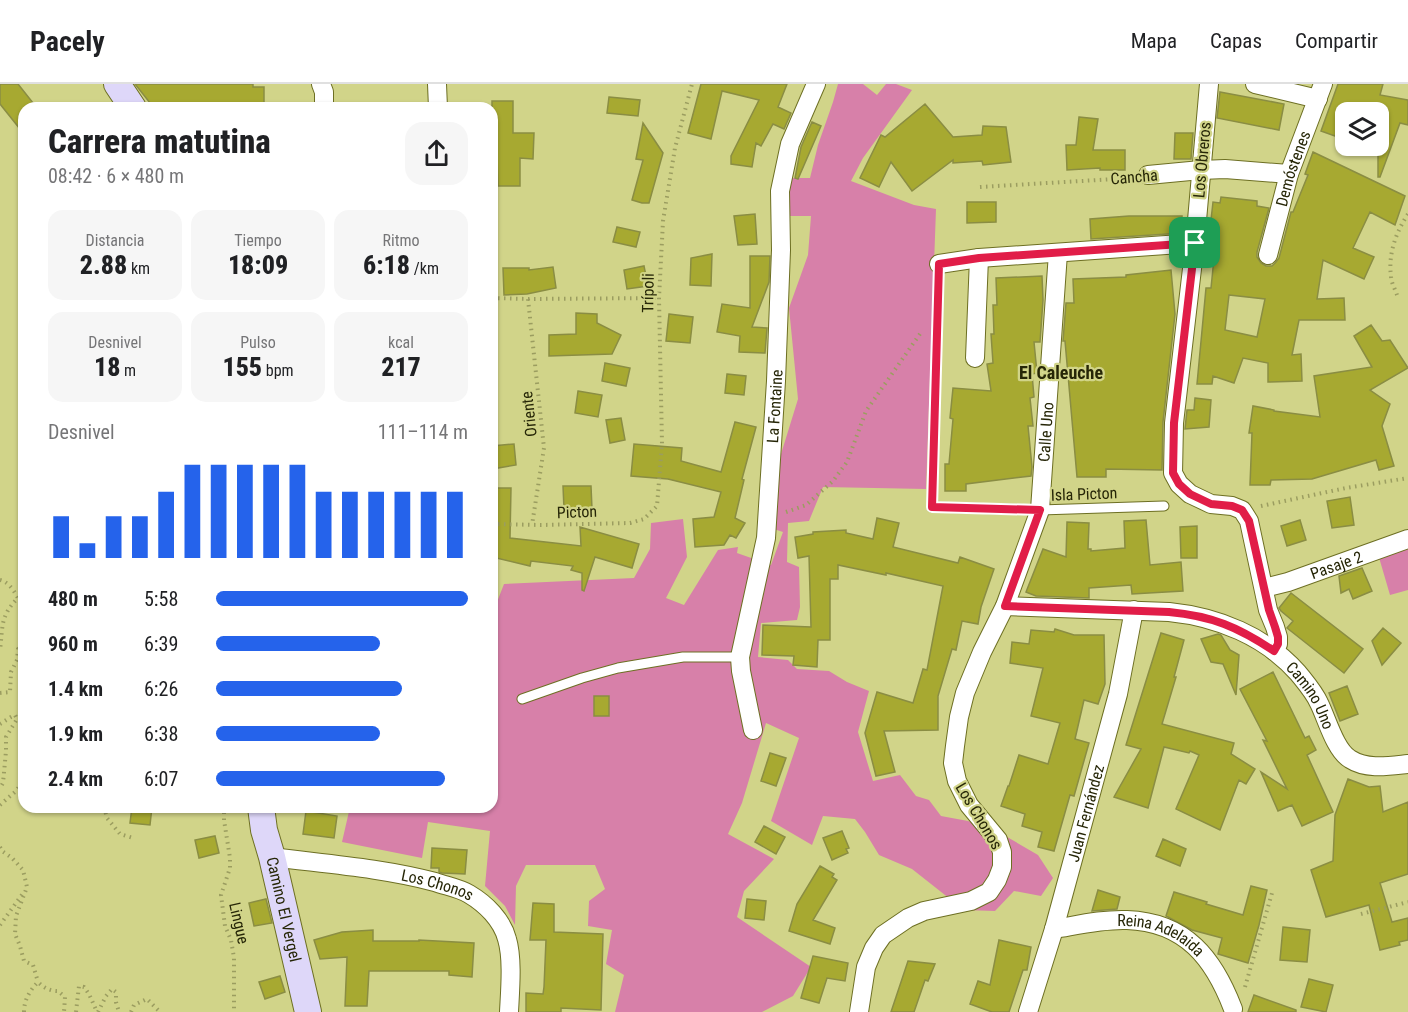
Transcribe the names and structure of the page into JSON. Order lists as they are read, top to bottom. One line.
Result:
{"streets":{"street":["Los Obreros","Demóstenes","Cancha","La Fontaine","Calle Uno","Pasaje 2","Camino Uno","Juan Fernández","Los Chonos","Camino El Vergel","Reina Adelaida"],"lane":["Isla Picton"],"path":["Trípoli","Oriente","Picton","Lingue"]},"crossings":[["Los Obreros","Cancha"],["Demóstenes","Cancha"],["Trípoli","Picton"],["Oriente","Picton"],["Calle Uno","Isla Picton"],["Calle Uno","Los Chonos"],["Camino Uno","Juan Fernández"],["Juan Fernández","Reina Adelaida"],["Los Chonos","Camino El Vergel"]],"districts":["El Caleuche"],"page":{"header":"Pacely","nav":["Mapa","Capas","Compartir"],"heading":["Carrera matutina","08:42 · 6 × 480 m"],"stats":[["Distancia","2.88 km"],["Tiempo","18:09"],["Ritmo","6:18 /km"],["Desnivel","18 m"],["Pulso","155 bpm"],["kcal","217"]],"chart":["Desnivel","111–114 m"],"list":[{"name":"480 m","note":"5:58"},{"name":"960 m","note":"6:39"},{"name":"1.4 km","note":"6:26"},{"name":"1.9 km","note":"6:38"},{"name":"2.4 km","note":"6:07"}]}}
